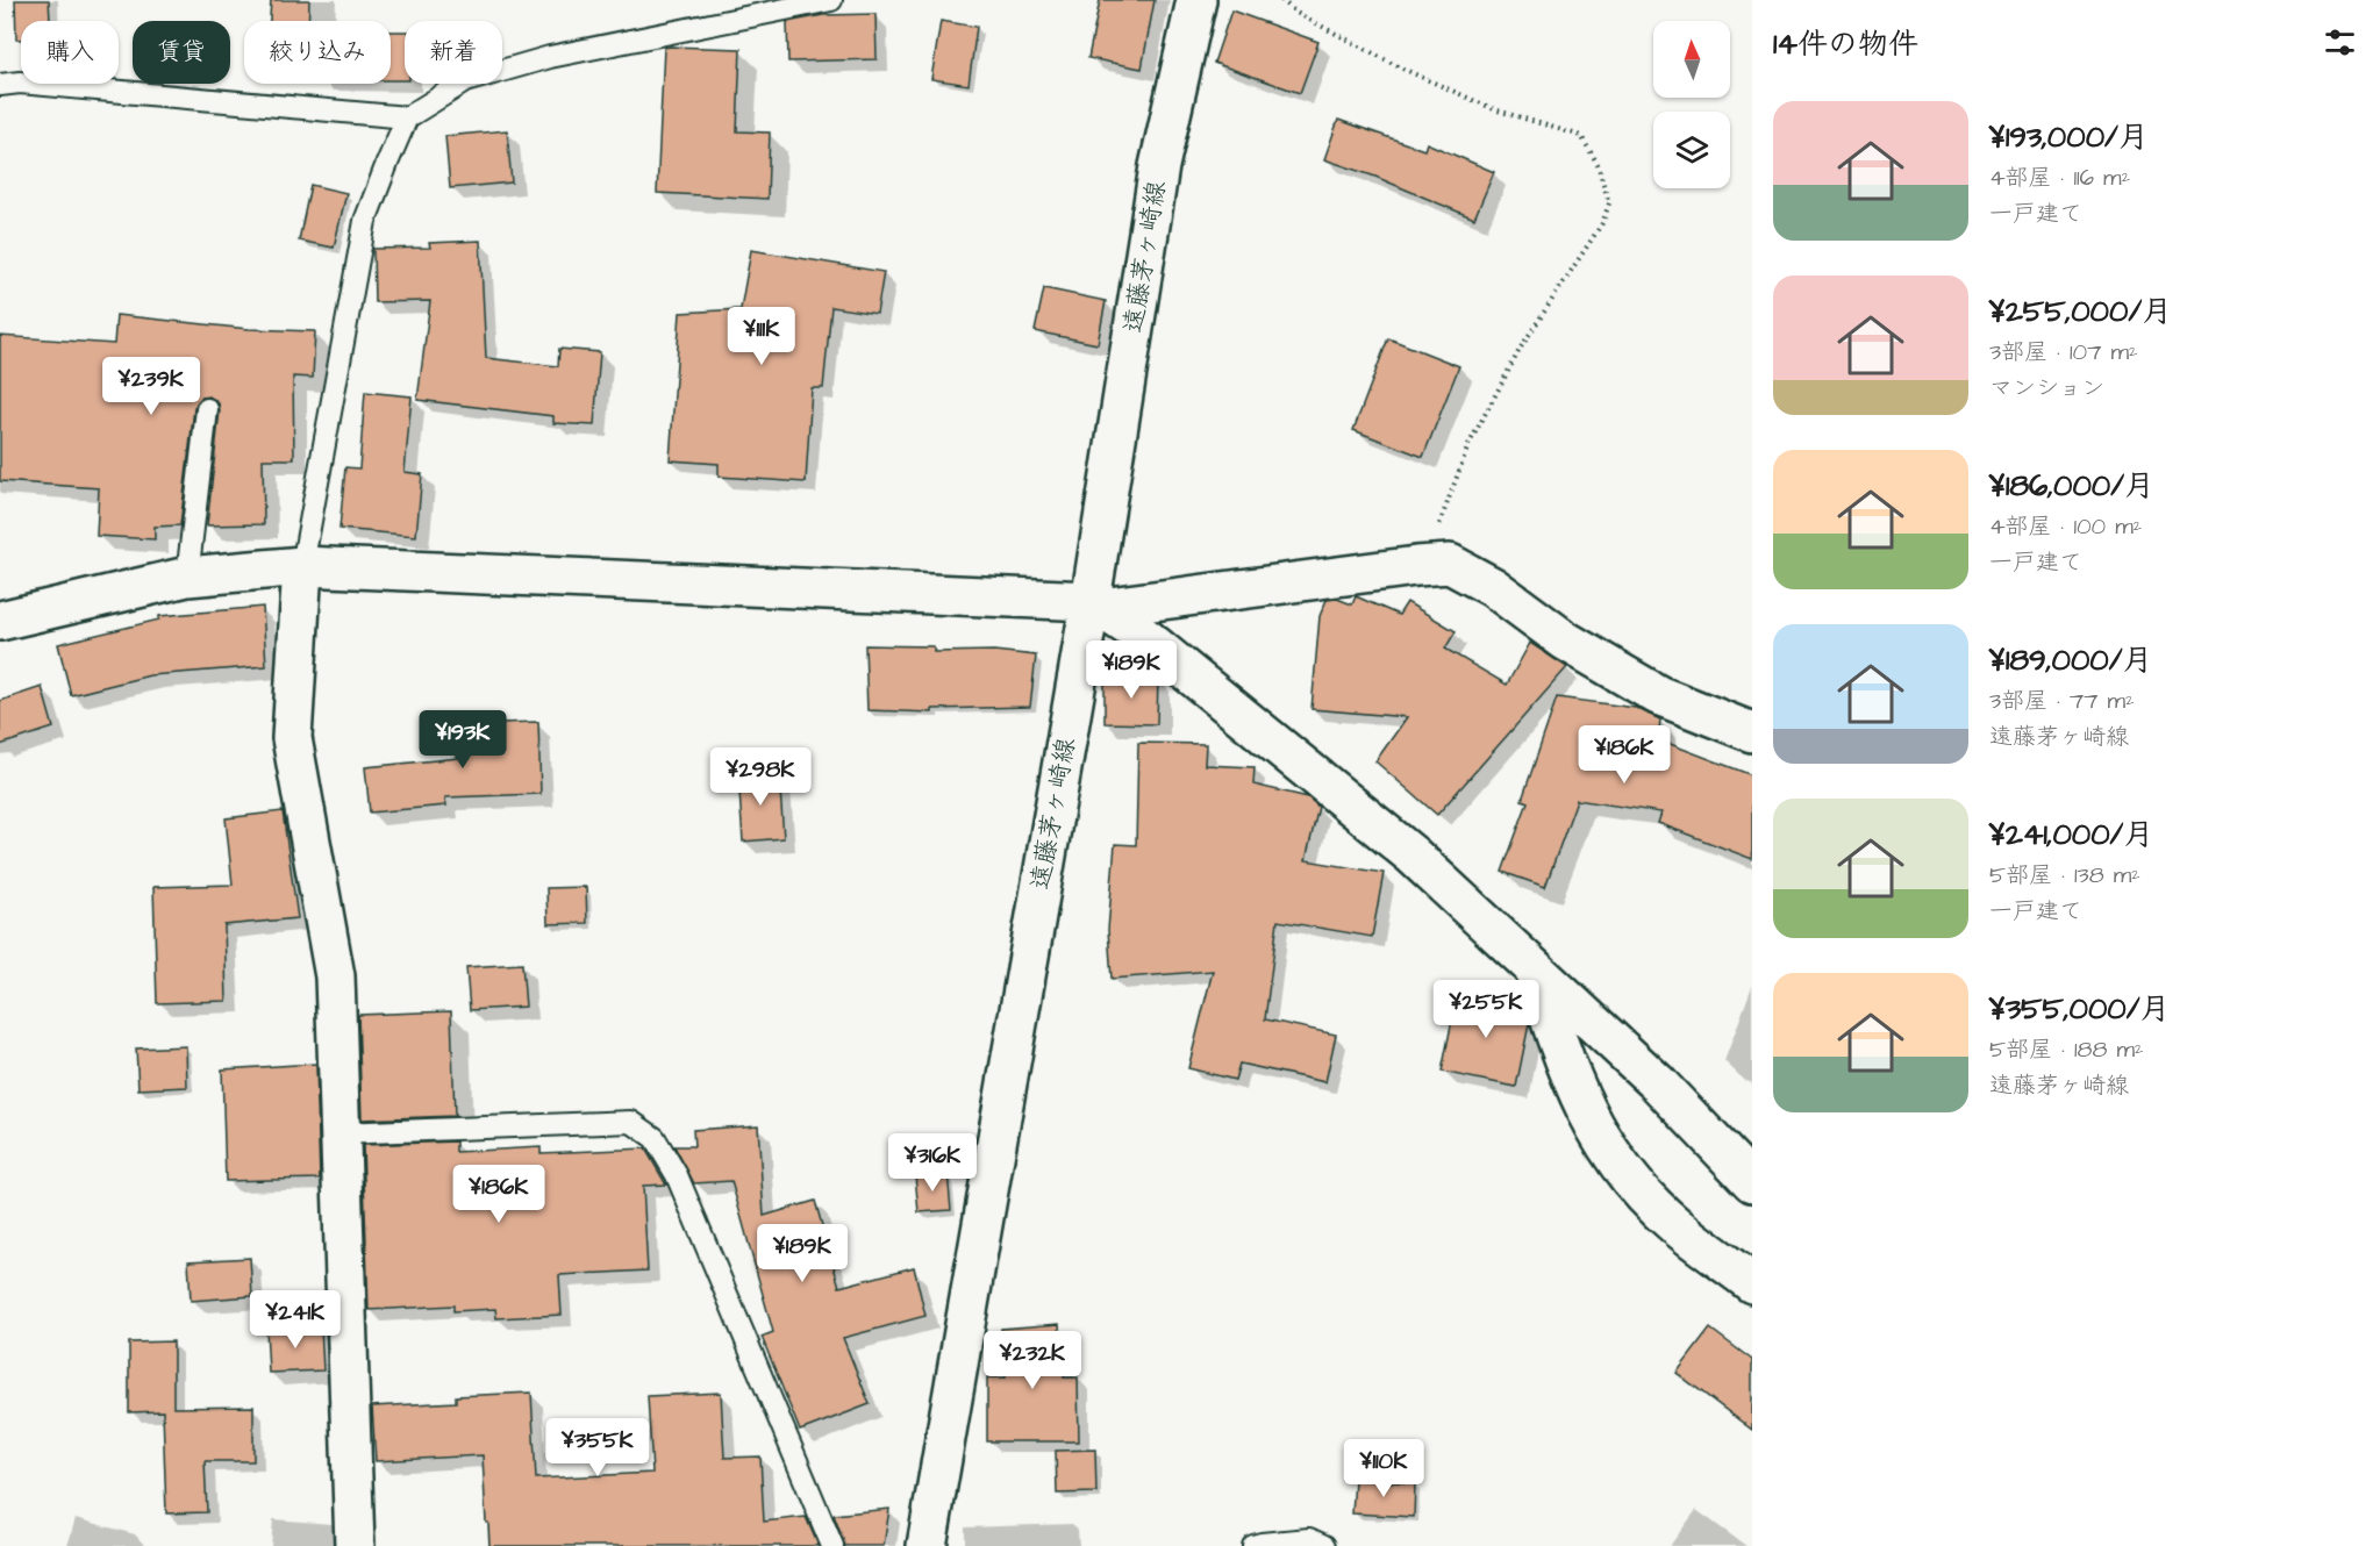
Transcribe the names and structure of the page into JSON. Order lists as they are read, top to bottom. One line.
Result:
{"streets":{"street":["遠藤茅ヶ崎線"]},"north":"top","page":{"heading":"14件の物件","chip":["購入","賃貸","絞り込み","新着"],"list":[{"name":"¥193,000/月","note":"4部屋 · 116 m² · 一戸建て"},{"name":"¥255,000/月","note":"3部屋 · 107 m² · マンション"},{"name":"¥186,000/月","note":"4部屋 · 100 m² · 一戸建て"},{"name":"¥189,000/月","note":"3部屋 · 77 m² · 遠藤茅ヶ崎線"},{"name":"¥241,000/月","note":"5部屋 · 138 m² · 一戸建て"},{"name":"¥355,000/月","note":"5部屋 · 188 m² · 遠藤茅ヶ崎線"}],"price":["¥111K","¥239K","¥189K","¥193K","¥186K","¥298K","¥255K","¥316K","¥186K","¥189K","¥241K","¥232K","¥355K","¥110K"]}}
